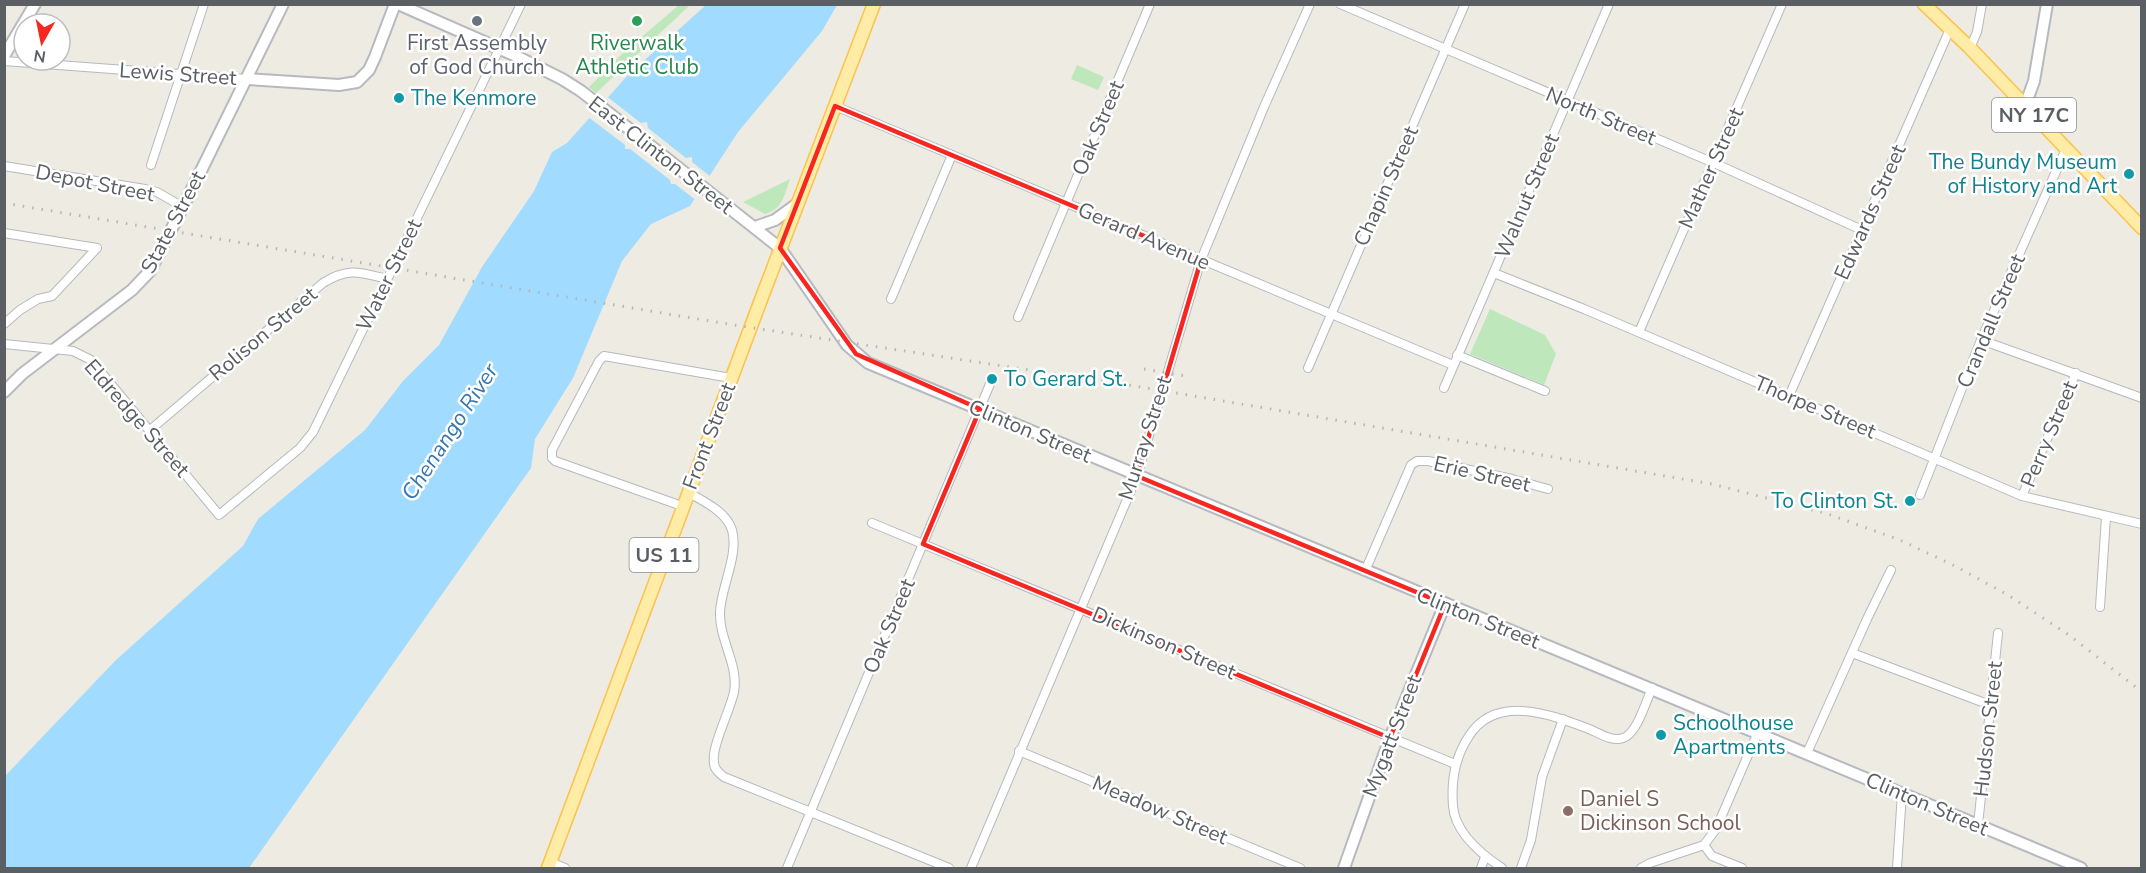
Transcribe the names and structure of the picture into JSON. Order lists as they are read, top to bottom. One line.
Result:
{"streets":{"main road":["NY 17C","Front Street","US 11"],"street":["Lewis Street","North Street","Oak Street","East Clinton Street","Mather Street","Depot Street","Chapin Street","Walnut Street","Edwards Street","State Street","Gerard Avenue","Water Street","Crandall Street","Rolison Street","Thorpe Street","Eldredge Street","Clinton Street","Perry Street","Murray Street","Erie Street","Dickinson Street","Hudson Street","Mygatt Street","Meadow Street"]},"crossings":[["Lewis Street","East Clinton Street"],["Lewis Street","State Street"],["NY 17C","Edwards Street"],["NY 17C","Crandall Street"],["North Street","Mather Street"],["North Street","Chapin Street"],["North Street","Walnut Street"],["North Street","Edwards Street"],["Oak Street","Gerard Avenue"],["Oak Street","Clinton Street"],["Oak Street","Dickinson Street"],["East Clinton Street","Water Street"],["East Clinton Street","Clinton Street"],["East Clinton Street","Front Street"],["Mather Street","Thorpe Street"],["Depot Street","State Street"],["Chapin Street","Gerard Avenue"],["Walnut Street","Gerard Avenue"],["Walnut Street","Thorpe Street"],["Edwards Street","Thorpe Street"],["State Street","Eldredge Street"],["Gerard Avenue","Front Street"],["Gerard Avenue","Murray Street"],["Water Street","Rolison Street"],["Water Street","Eldredge Street"],["Crandall Street","Thorpe Street"],["Rolison Street","Eldredge Street"],["Thorpe Street","Perry Street"],["Clinton Street","Murray Street"],["Clinton Street","Erie Street"],["Clinton Street","Hudson Street"],["Clinton Street","Mygatt Street"],["Murray Street","Dickinson Street"],["Murray Street","Meadow Street"],["Dickinson Street","Mygatt Street"]],"water":["Chenango River"],"places":["First Assembly of God Church","Riverwalk Athletic Club","The Kenmore","The Bundy Museum of History and Art","To Gerard St.","To Clinton St.","Schoolhouse Apartments","Daniel S Dickinson School"],"north":"bottom"}
